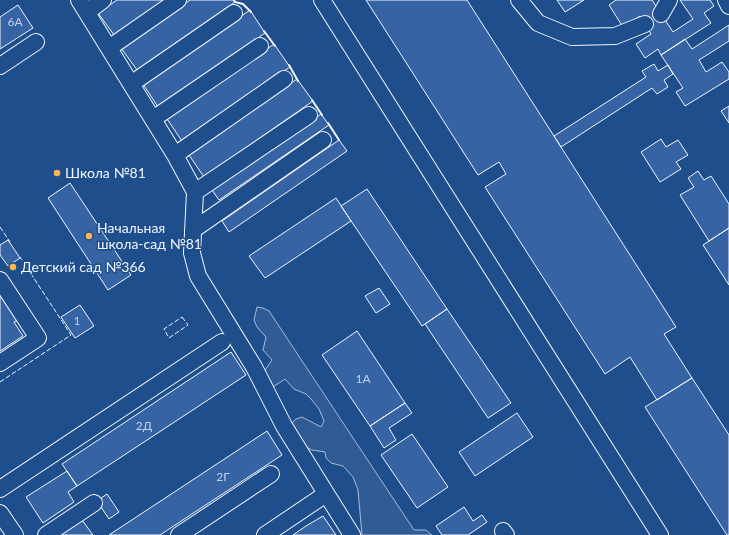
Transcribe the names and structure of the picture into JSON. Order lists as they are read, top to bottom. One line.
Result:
{"places":["Школа №81","Начальная школа-сад №81","Детский сад №366"],"house_numbers":["6А","1","1А","2Д","2Г"]}
